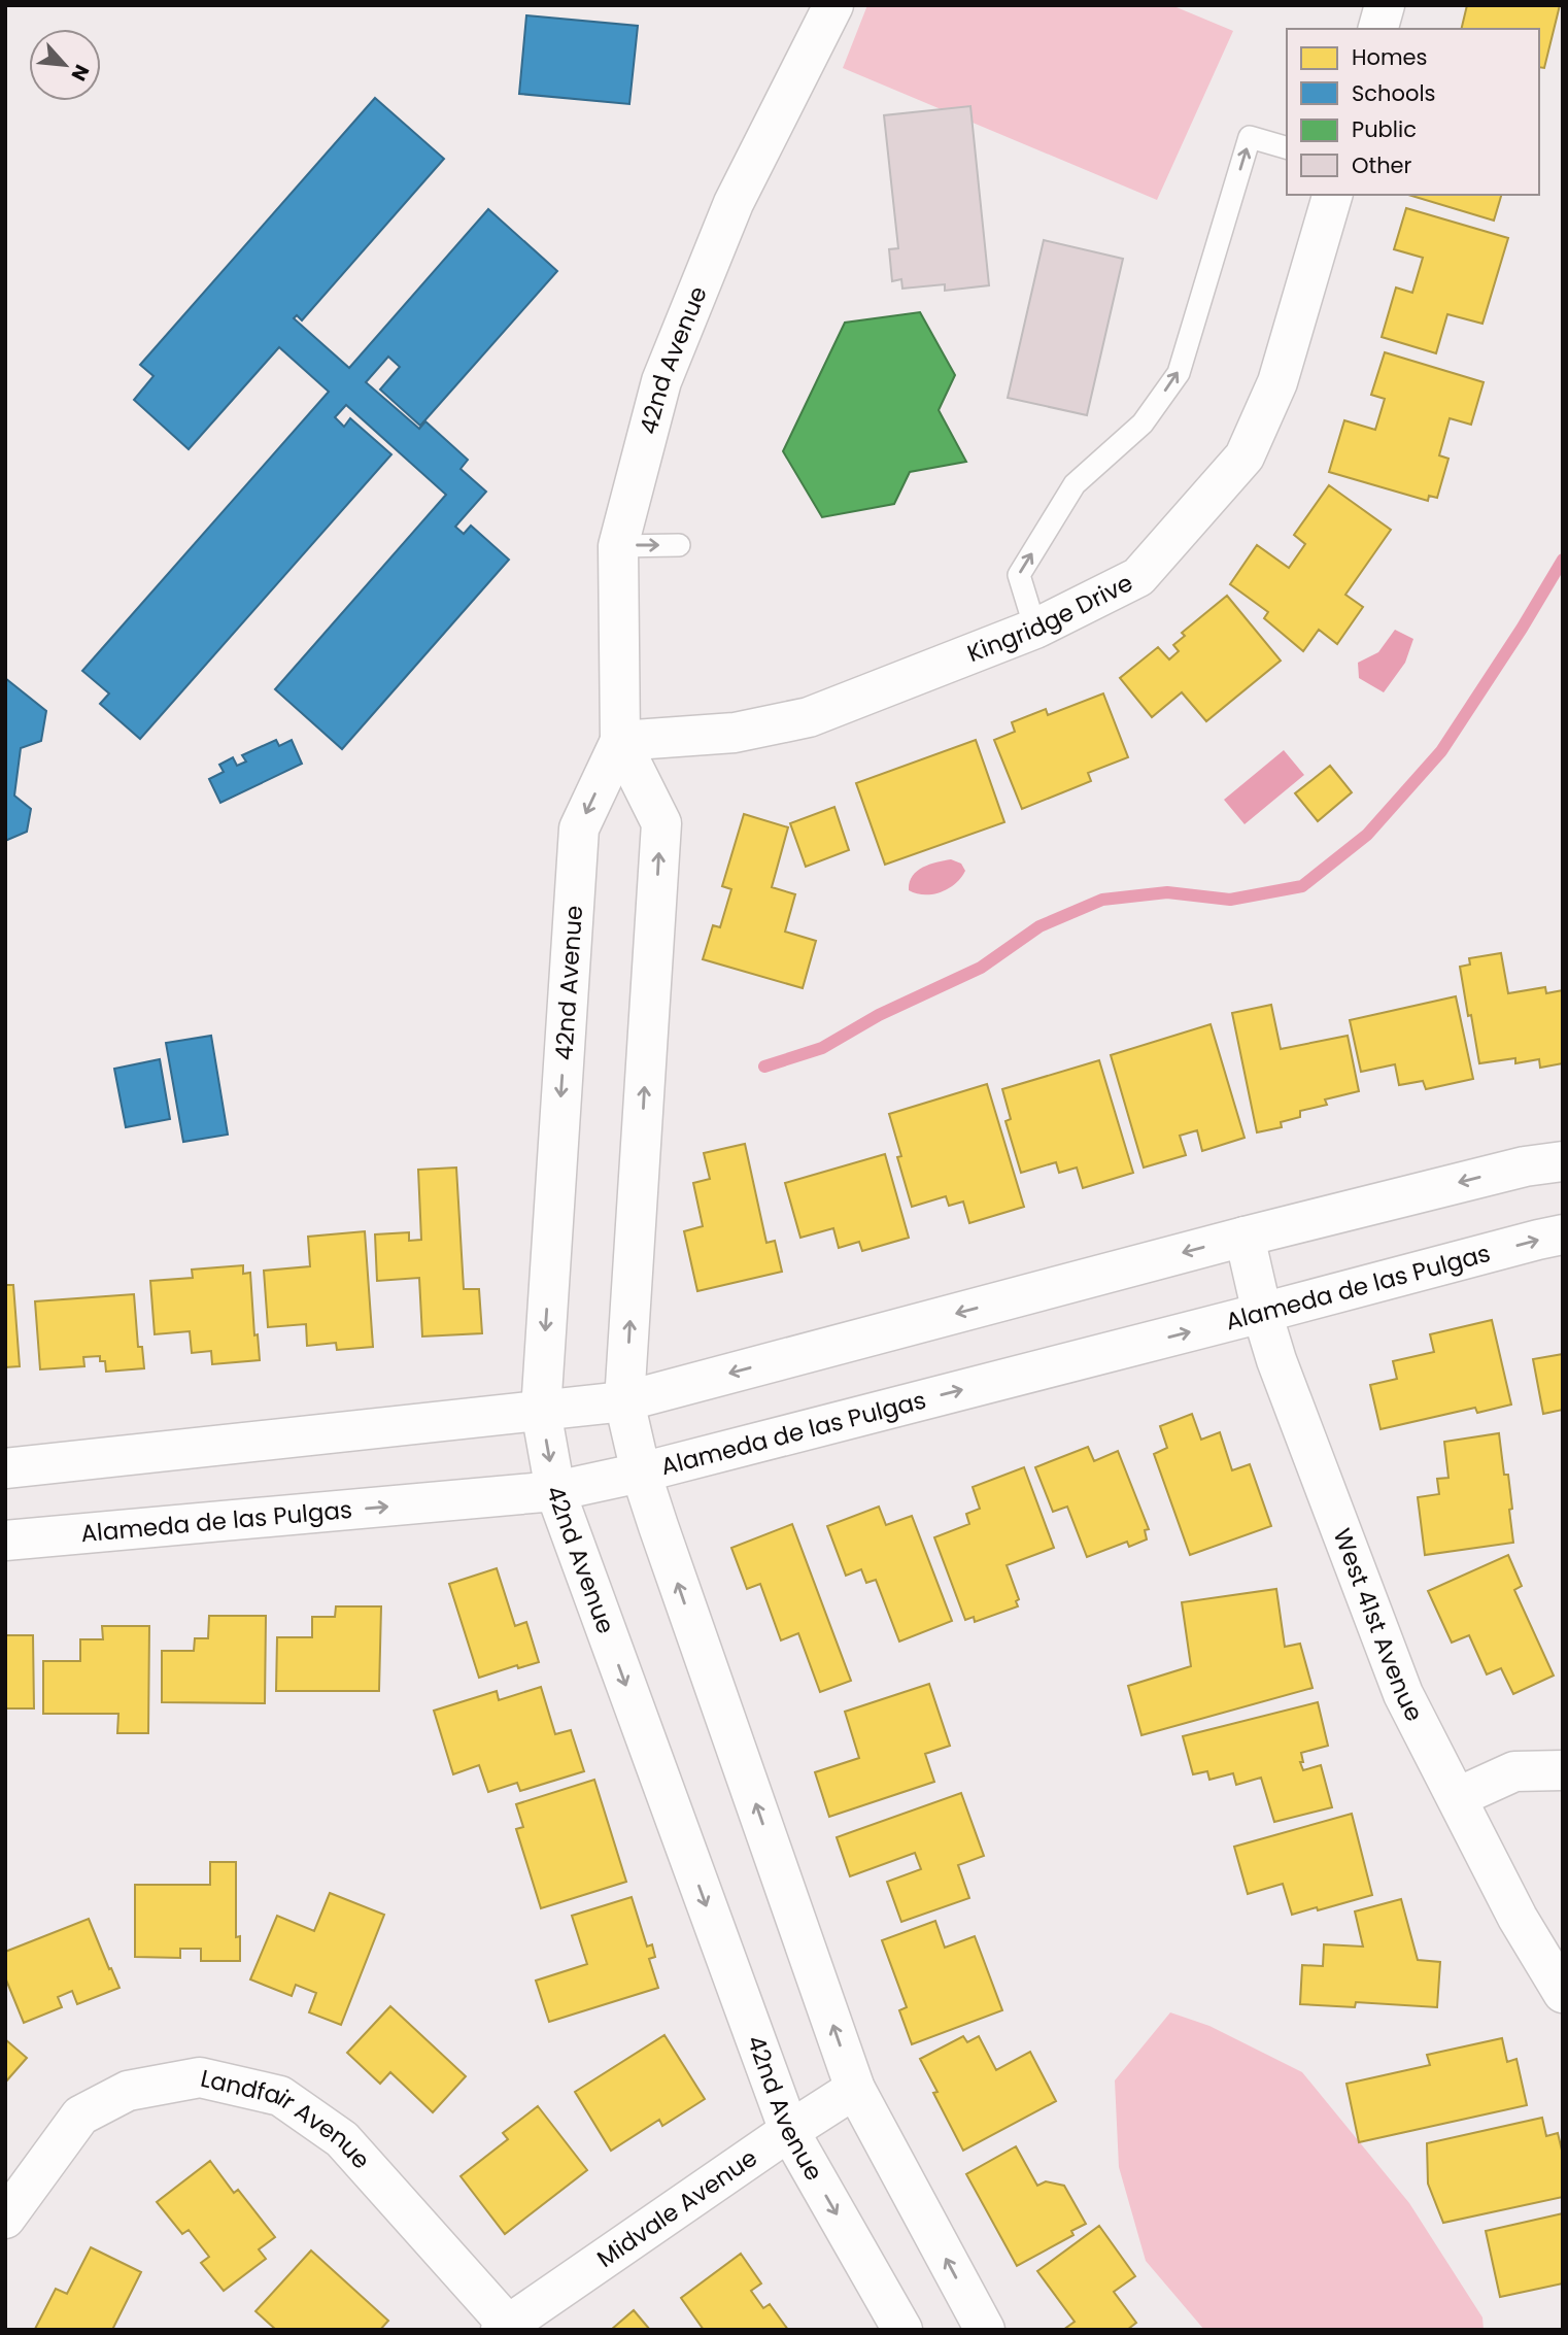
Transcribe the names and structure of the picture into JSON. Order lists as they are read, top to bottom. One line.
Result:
{"streets":{"street":["42nd Avenue","Kingridge Drive","Alameda de las Pulgas","West 41st Avenue","Landfair Avenue","Midvale Avenue"]},"crossings":[["42nd Avenue","Kingridge Drive"],["42nd Avenue","Alameda de las Pulgas"],["42nd Avenue","Midvale Avenue"],["Alameda de las Pulgas","West 41st Avenue"],["Landfair Avenue","Midvale Avenue"]],"legend":["Homes","Schools","Public","Other"],"north":"bottom right"}
